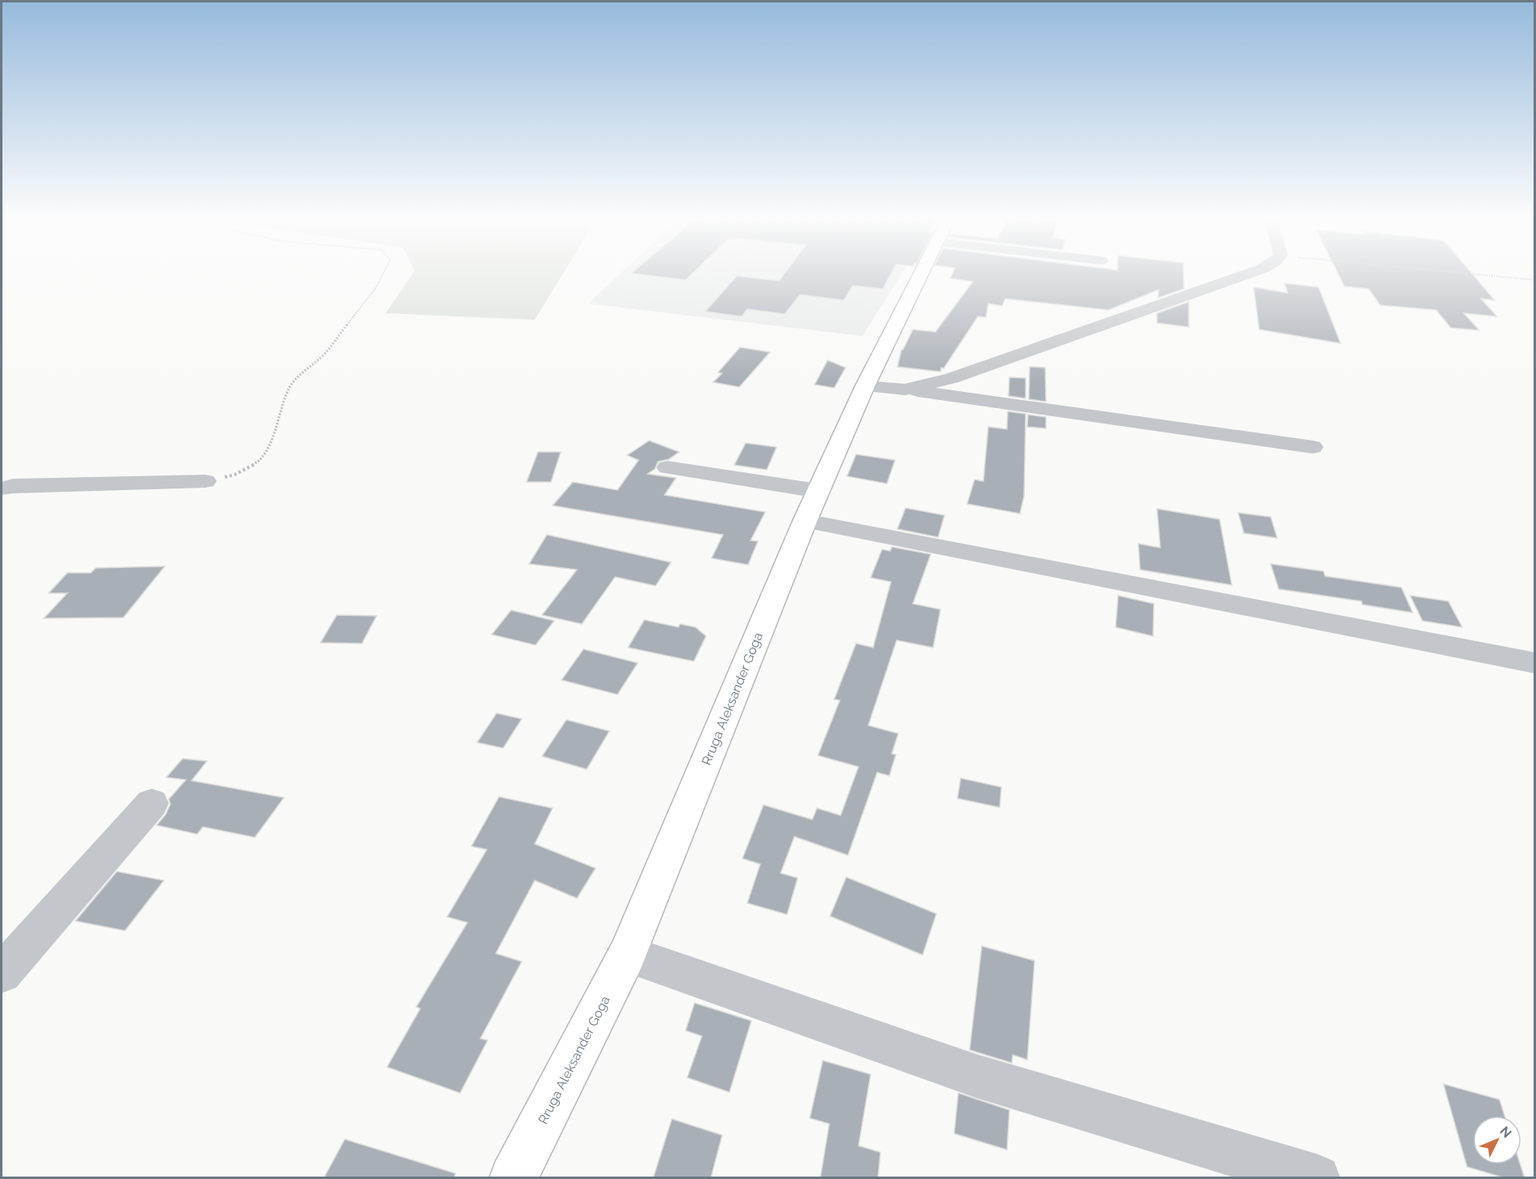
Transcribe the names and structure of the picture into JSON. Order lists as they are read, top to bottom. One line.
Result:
{"streets":{"main road":["Rruga Aleksander Goga"]},"north":"top right"}
